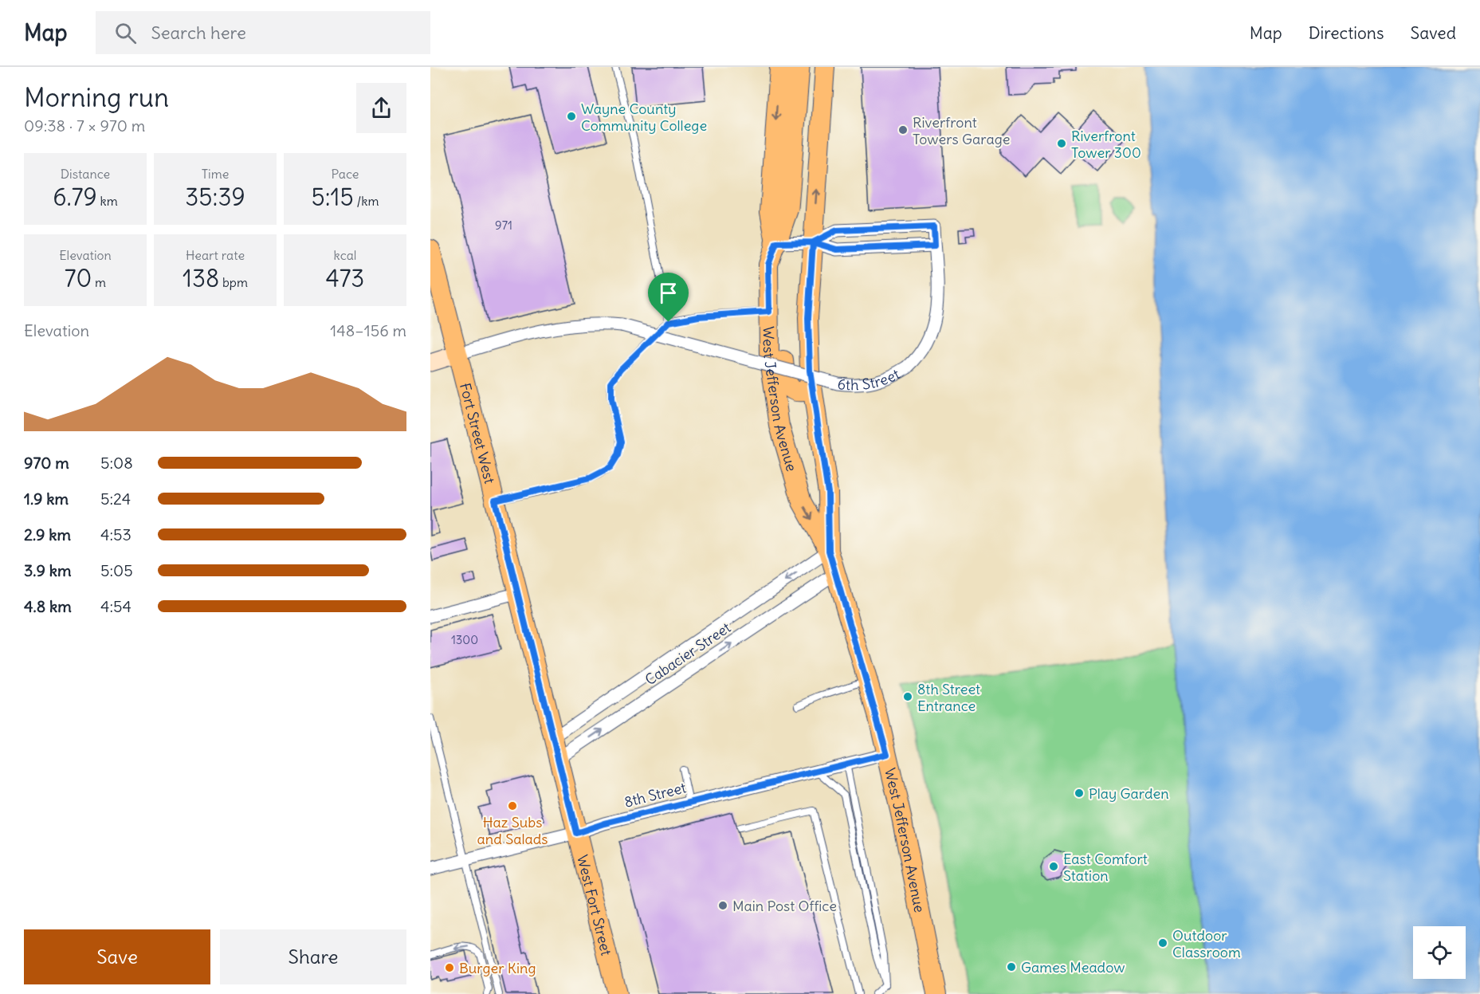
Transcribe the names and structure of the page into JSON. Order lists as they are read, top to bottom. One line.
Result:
{"streets":{"main road":["West Jefferson Avenue","Fort Street West","West Fort Street"],"street":["6th Street","Cabacier Street","8th Street"]},"crossings":[["6th Street","West Jefferson Avenue"],["6th Street","Fort Street West"],["West Jefferson Avenue","Cabacier Street"],["West Jefferson Avenue","8th Street"],["Fort Street West","Cabacier Street"],["Fort Street West","West Fort Street"],["Cabacier Street","West Fort Street"],["8th Street","West Fort Street"]],"places":["Wayne County Community College","Riverfront Towers Garage","Riverfront Tower 300","8th Street Entrance","Play Garden","Haz Subs and Salads","East Comfort Station","Main Post Office","Outdoor Classroom","Games Meadow","Burger King"],"house_numbers":["971","1300"],"page":{"header":"Map","search":"Search here","nav":["Map","Directions","Saved"],"heading":["Morning run","09:38 · 7 × 970 m"],"stats":[["Distance","6.79 km"],["Time","35:39"],["Pace","5:15 /km"],["Elevation","70 m"],["Heart rate","138 bpm"],["kcal","473"]],"chart":["Elevation","148–156 m"],"list":[{"name":"970 m","note":"5:08"},{"name":"1.9 km","note":"5:24"},{"name":"2.9 km","note":"4:53"},{"name":"3.9 km","note":"5:05"},{"name":"4.8 km","note":"4:54"}],"buttons":["Save","Share"]}}
